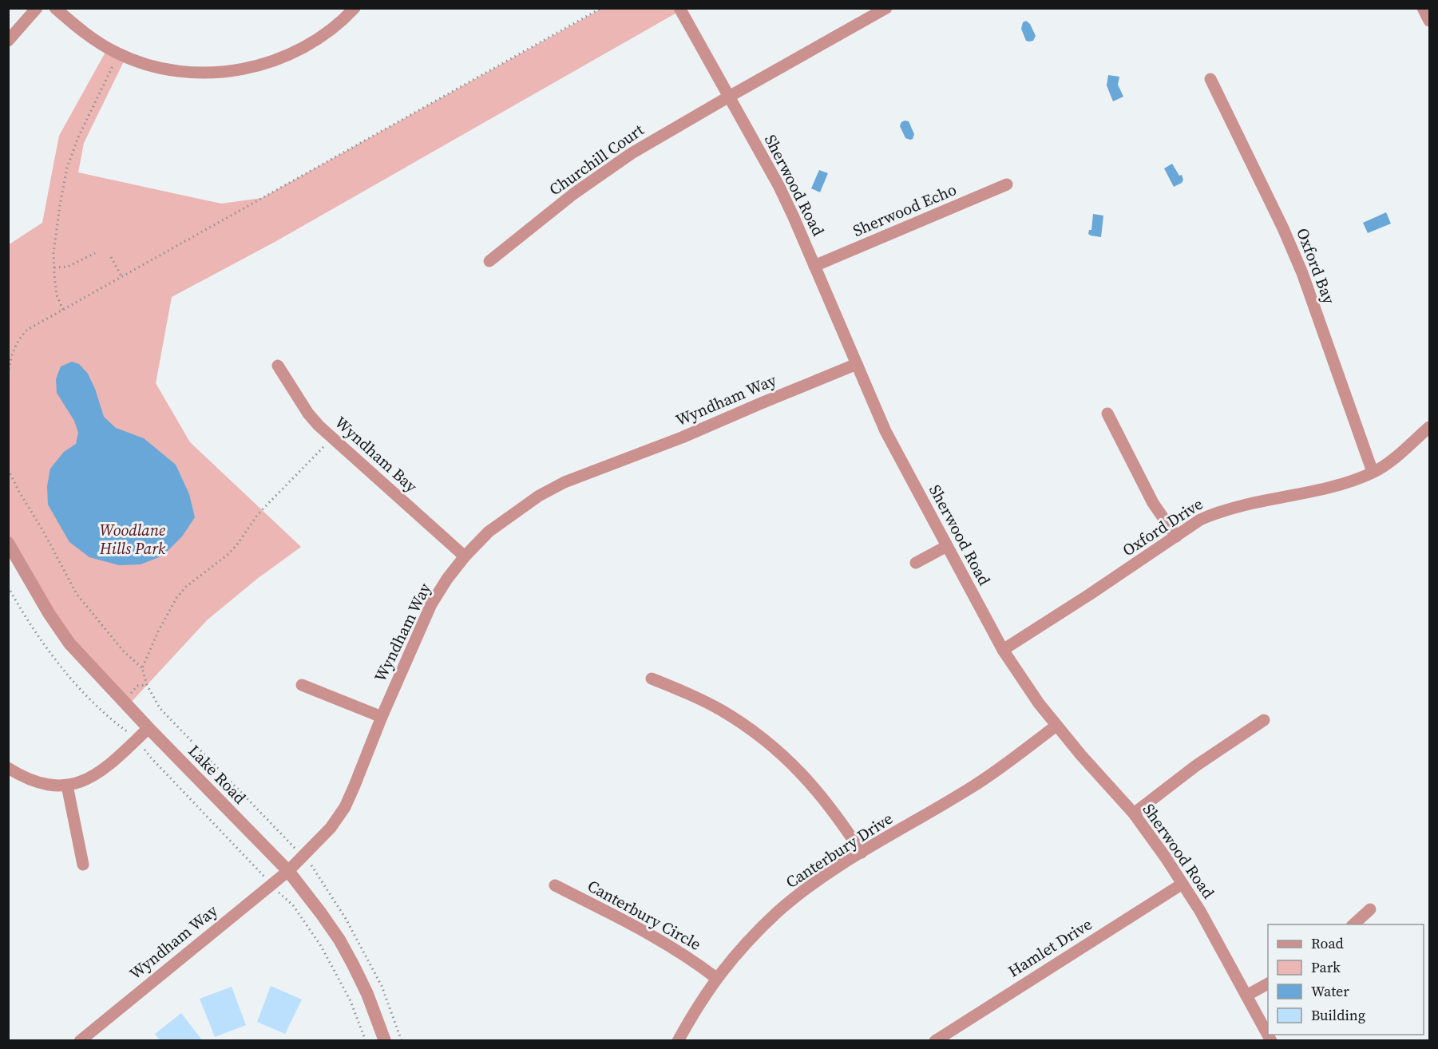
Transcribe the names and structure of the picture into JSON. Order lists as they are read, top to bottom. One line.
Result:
{"streets":{"street":["Churchill Court","Sherwood Road","Sherwood Echo","Oxford Bay","Wyndham Way","Wyndham Bay","Oxford Drive","Lake Road","Canterbury Drive","Canterbury Circle","Hamlet Drive"]},"crossings":[["Churchill Court","Sherwood Road"],["Sherwood Road","Sherwood Echo"],["Sherwood Road","Wyndham Way"],["Sherwood Road","Oxford Drive"],["Sherwood Road","Canterbury Drive"],["Sherwood Road","Hamlet Drive"],["Oxford Bay","Oxford Drive"],["Wyndham Way","Wyndham Bay"],["Wyndham Way","Lake Road"],["Canterbury Drive","Canterbury Circle"]],"parks":["Woodlane Hills Park"],"legend":["Road","Park","Water","Building"]}
